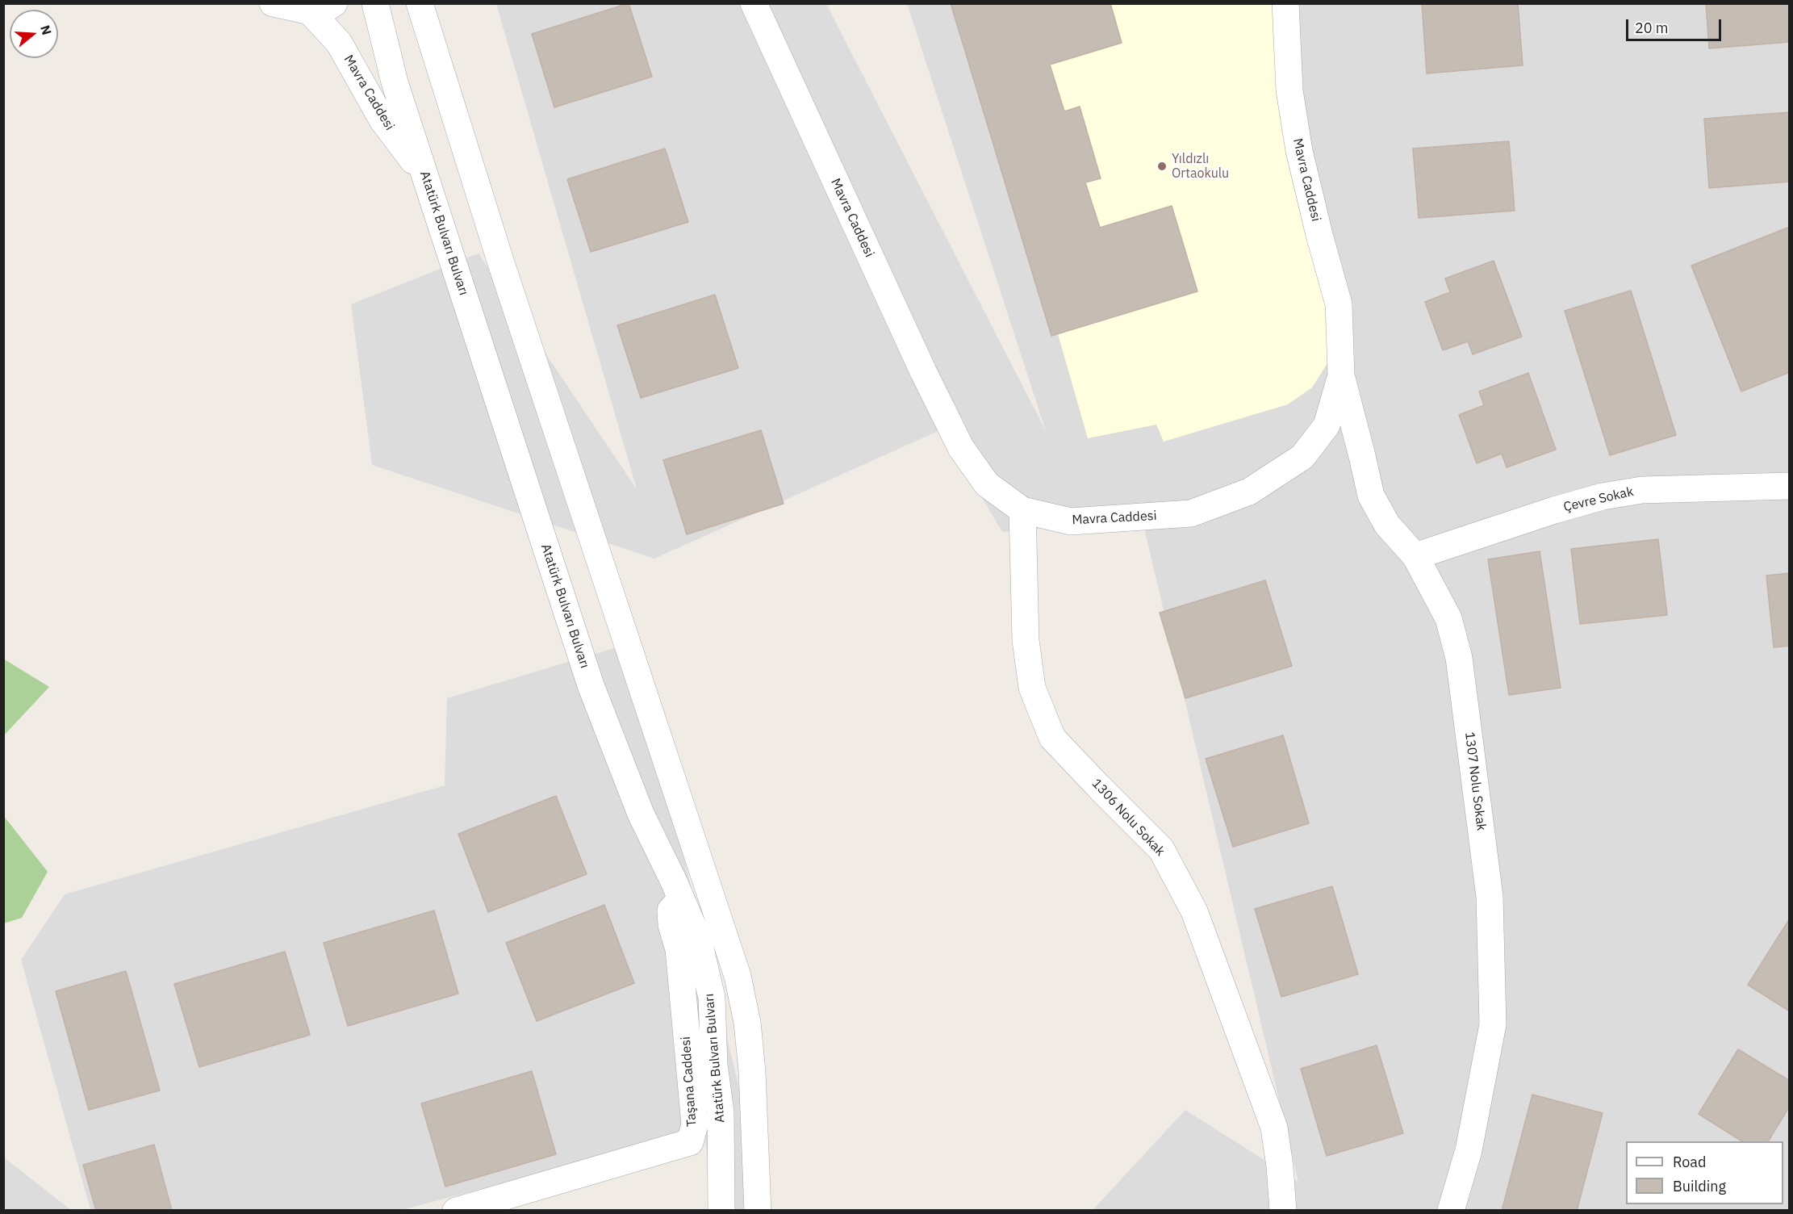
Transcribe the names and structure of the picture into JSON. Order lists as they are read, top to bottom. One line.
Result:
{"streets":{"street":["Mavra Caddesi","Atatürk Bulvarı Bulvarı","Çevre Sokak","1307 Nolu Sokak","1306 Nolu Sokak","Taşana Caddesi"]},"crossings":[["Mavra Caddesi","Atatürk Bulvarı Bulvarı"],["Mavra Caddesi","1307 Nolu Sokak"],["Mavra Caddesi","1306 Nolu Sokak"],["Atatürk Bulvarı Bulvarı","Taşana Caddesi"],["Çevre Sokak","1307 Nolu Sokak"]],"places":["Yıldızlı Ortaokulu"],"legend":["Road","Building"],"scale_bar":"20 m","north":"right"}
